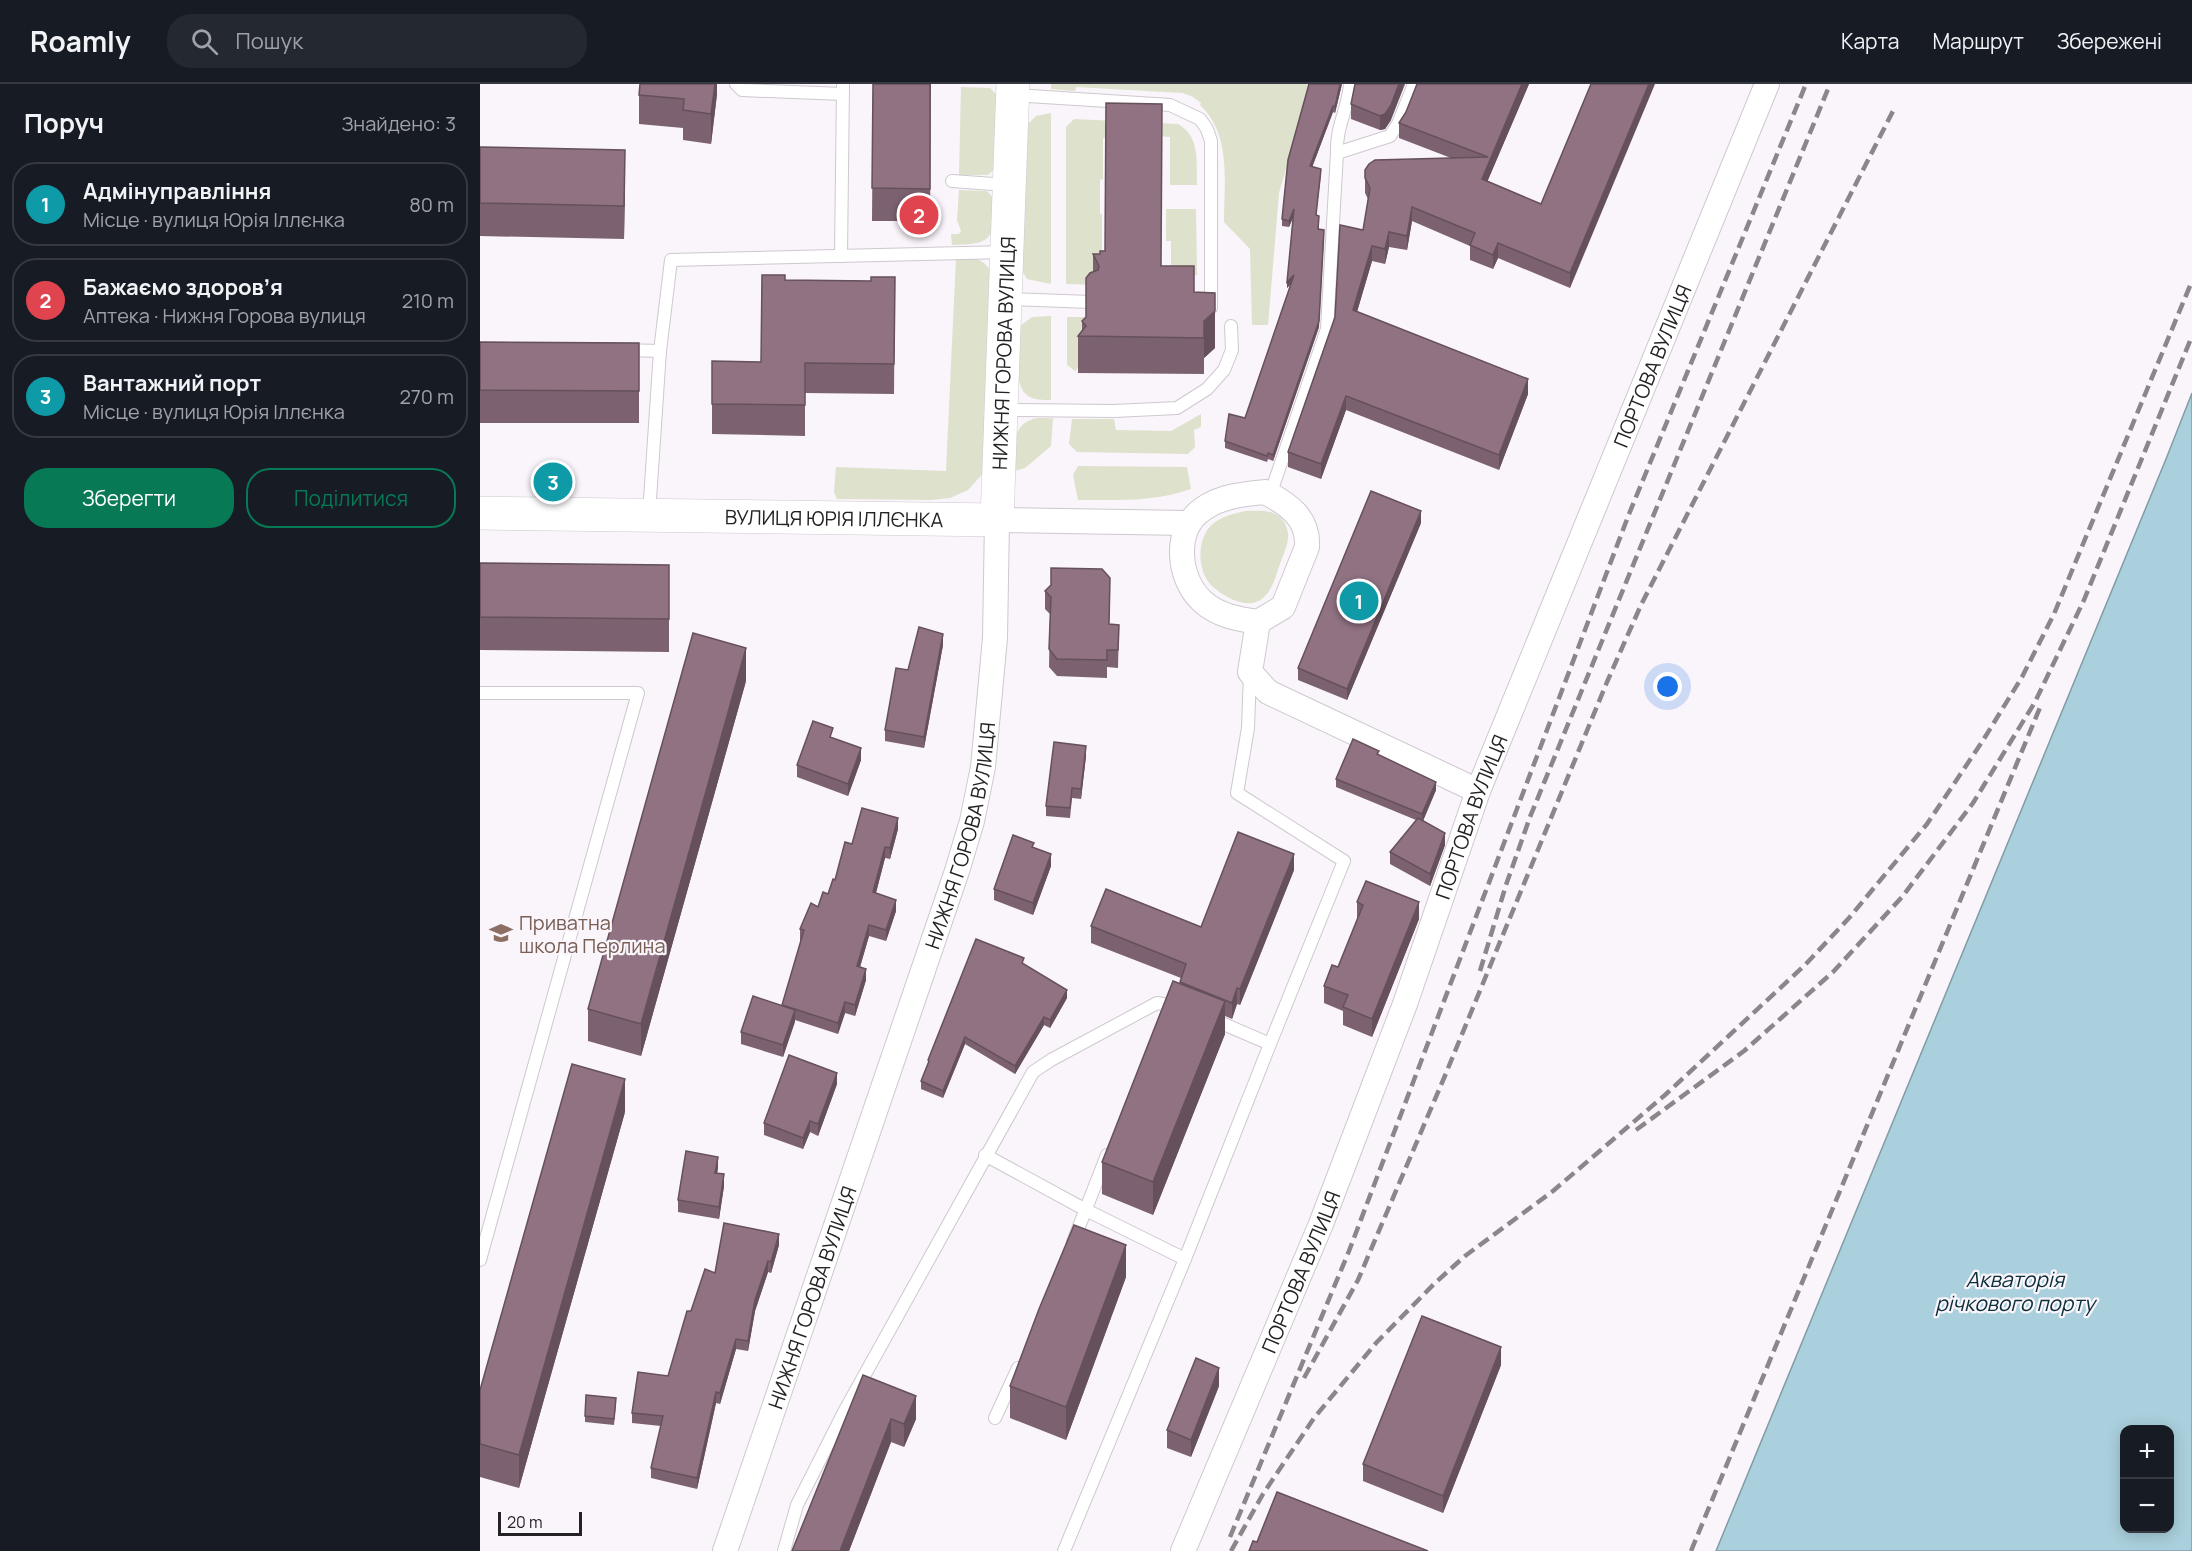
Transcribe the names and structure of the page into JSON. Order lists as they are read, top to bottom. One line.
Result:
{"streets":{"street":["НИЖНЯ ГОРОВА ВУЛИЦЯ","ПОРТОВА ВУЛИЦЯ","ВУЛИЦЯ ЮРІЯ ІЛЛЄНКА"]},"crossings":[["НИЖНЯ ГОРОВА ВУЛИЦЯ","ВУЛИЦЯ ЮРІЯ ІЛЛЄНКА"]],"water":["Акваторія річкового порту"],"places":{"school or university":["Приватна школа Перлина"]},"scale_bar":"20 m","page":{"header":"Roamly","search":"Пошук","nav":["Карта","Маршрут","Збережені"],"heading":["Поруч","Знайдено: 3"],"list":[{"mark":"1","name":"Адмінуправління","note":"Місце · вулиця Юрія Іллєнка","value":"80 m"},{"mark":"2","name":"Бажаємо здоровʼя","note":"Аптека · Нижня Горова вулиця","value":"210 m"},{"mark":"3","name":"Вантажний порт","note":"Місце · вулиця Юрія Іллєнка","value":"270 m"}],"pins":["2","3","1"],"buttons":["Зберегти","Поділитися"],"map_buttons":["+","−"],"scale":"20 m"}}
